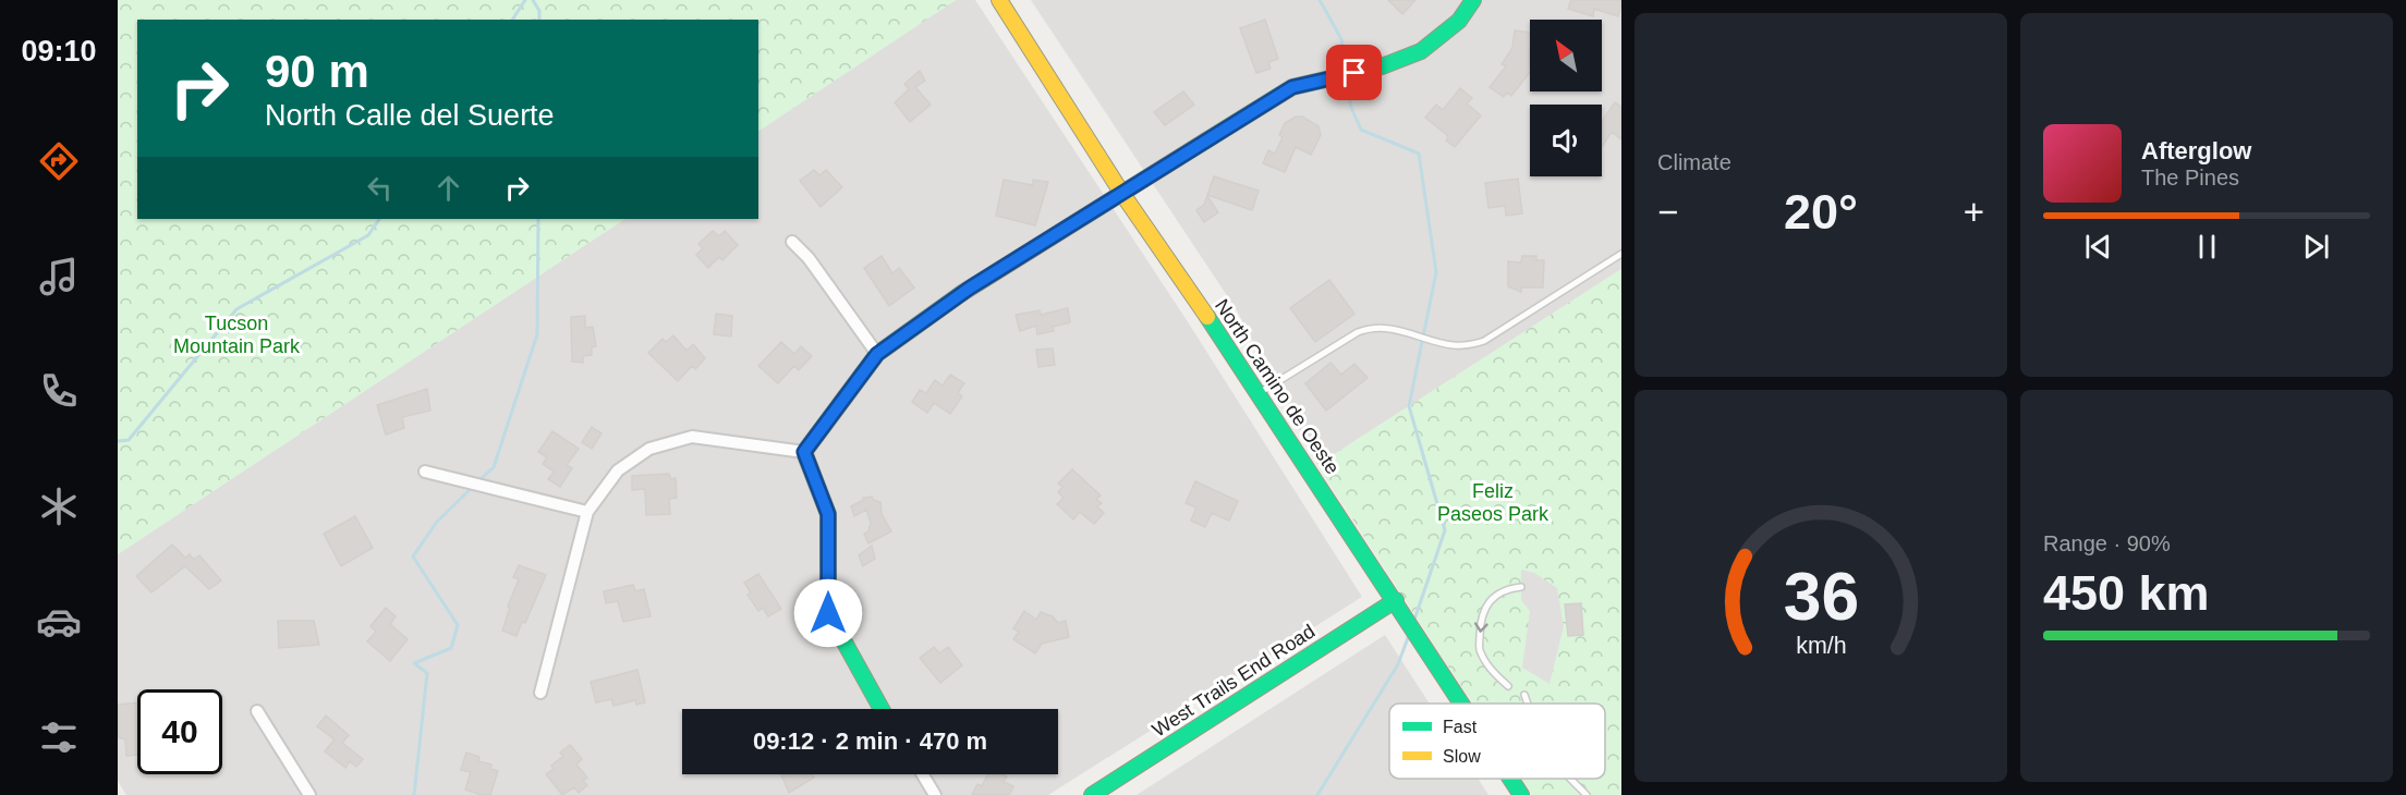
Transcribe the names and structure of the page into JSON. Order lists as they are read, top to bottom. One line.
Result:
{"streets":{"street":["North Camino de Oeste","West Trails End Road"]},"crossings":[["North Camino de Oeste","West Trails End Road"]],"parks":["Tucson Mountain Park","Feliz Paseos Park"],"legend":["Fast","Slow"],"north":"top left","page":{"tabs":"09:10","tile":["Climate",["Range · 90%","450 km"]],"turn":["90 m","North Calle del Suerte"],"song":["Afterglow","The Pines"],"heat":["−","20°","+"],"limit":"40","trip":"09:12 · 2 min · 470 m","gauge":["36","km/h"]}}
